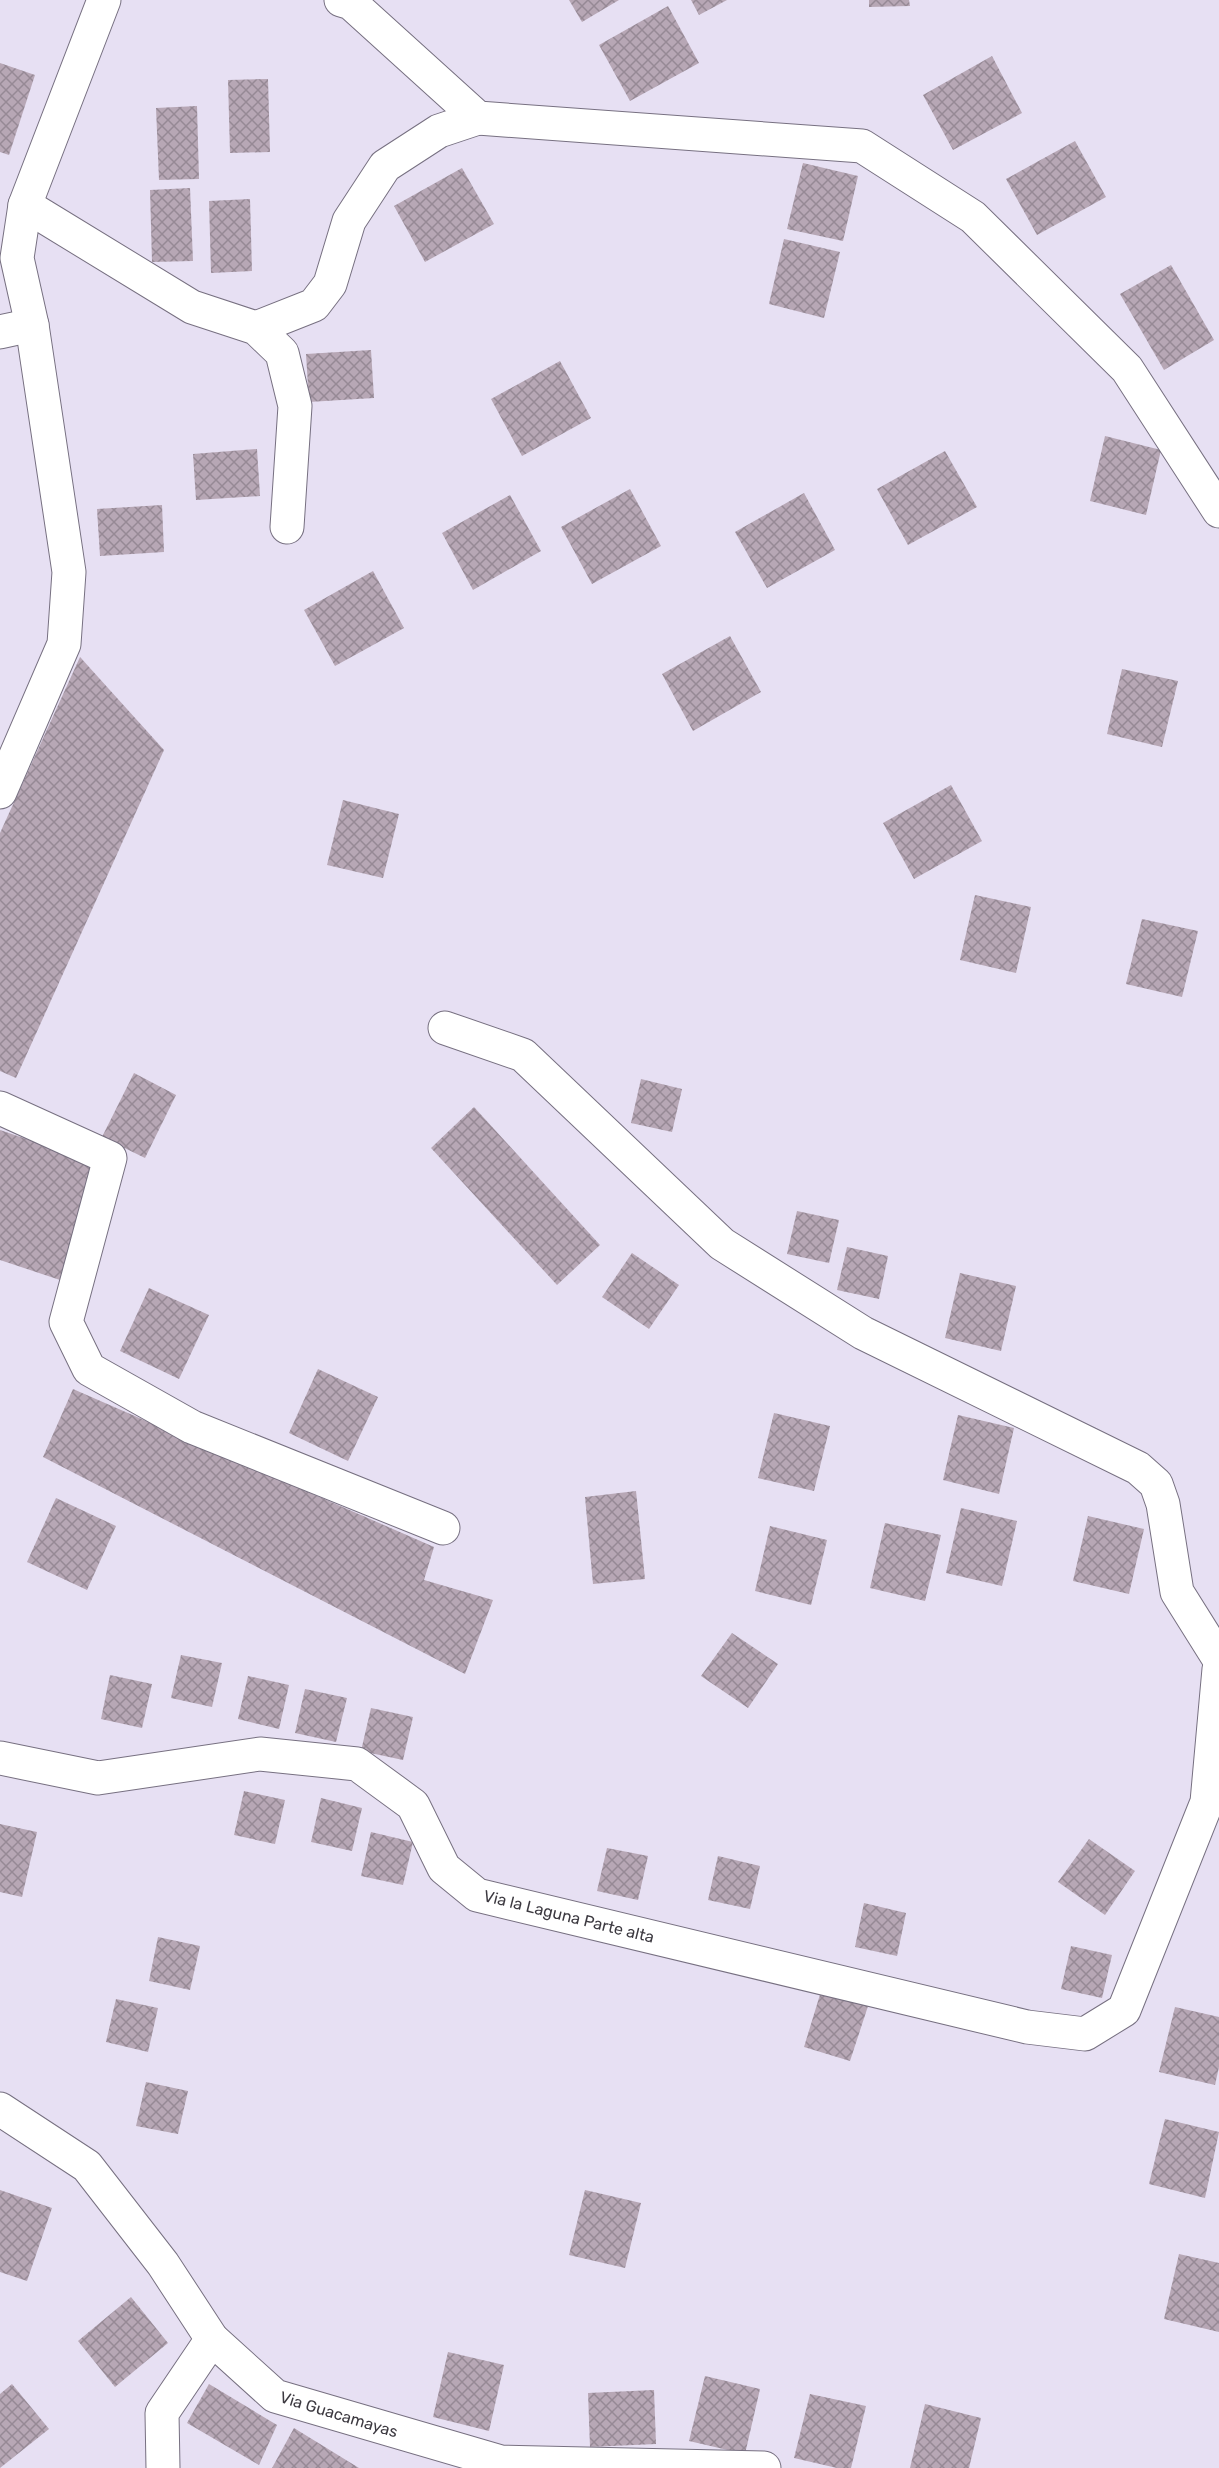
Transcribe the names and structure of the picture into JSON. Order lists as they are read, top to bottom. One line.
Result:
{"streets":{"street":["Via la Laguna Parte alta","Via Guacamayas"]}}
